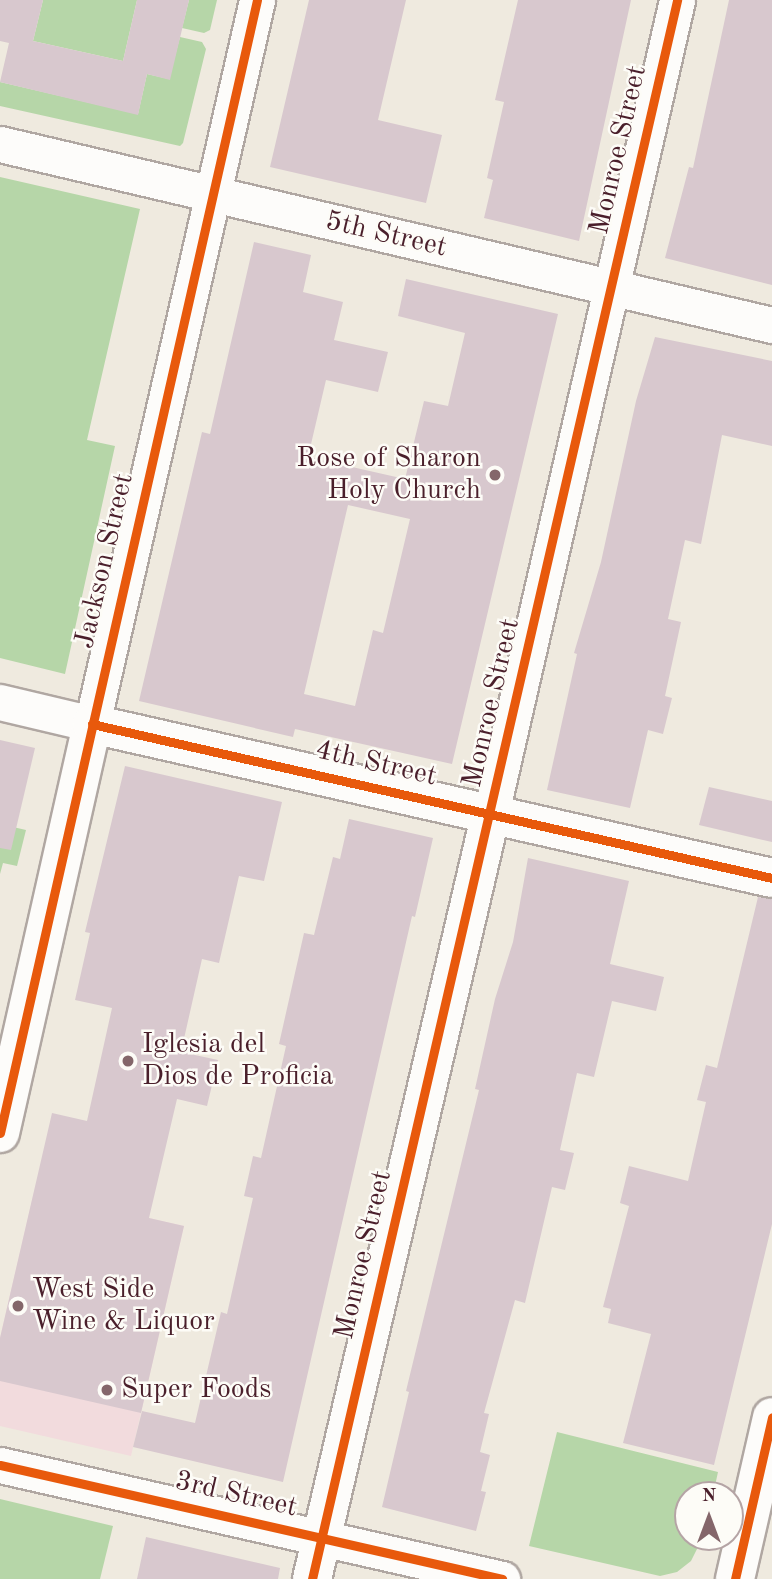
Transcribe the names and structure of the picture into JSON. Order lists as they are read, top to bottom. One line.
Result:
{"streets":{"street":["Monroe Street","5th Street","Jackson Street","4th Street","3rd Street"]},"crossings":[["Monroe Street","5th Street"],["Monroe Street","4th Street"],["Monroe Street","3rd Street"],["5th Street","Jackson Street"],["Jackson Street","4th Street"]],"places":["Rose of Sharon Holy Church","Iglesia del Dios de Proficia","West Side Wine & Liquor","Super Foods"],"north":"top"}
